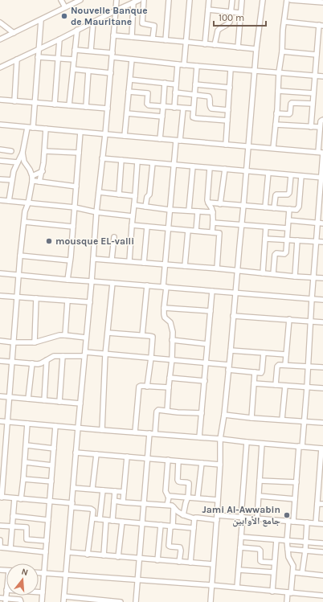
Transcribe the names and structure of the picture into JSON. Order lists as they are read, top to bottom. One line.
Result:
{"places":["Nouvelle Banque de Mauritane","mousque EL-valli","Jami Al-Awwabin جامع الأوابين"],"scale_bar":"100 m","north":"top"}
